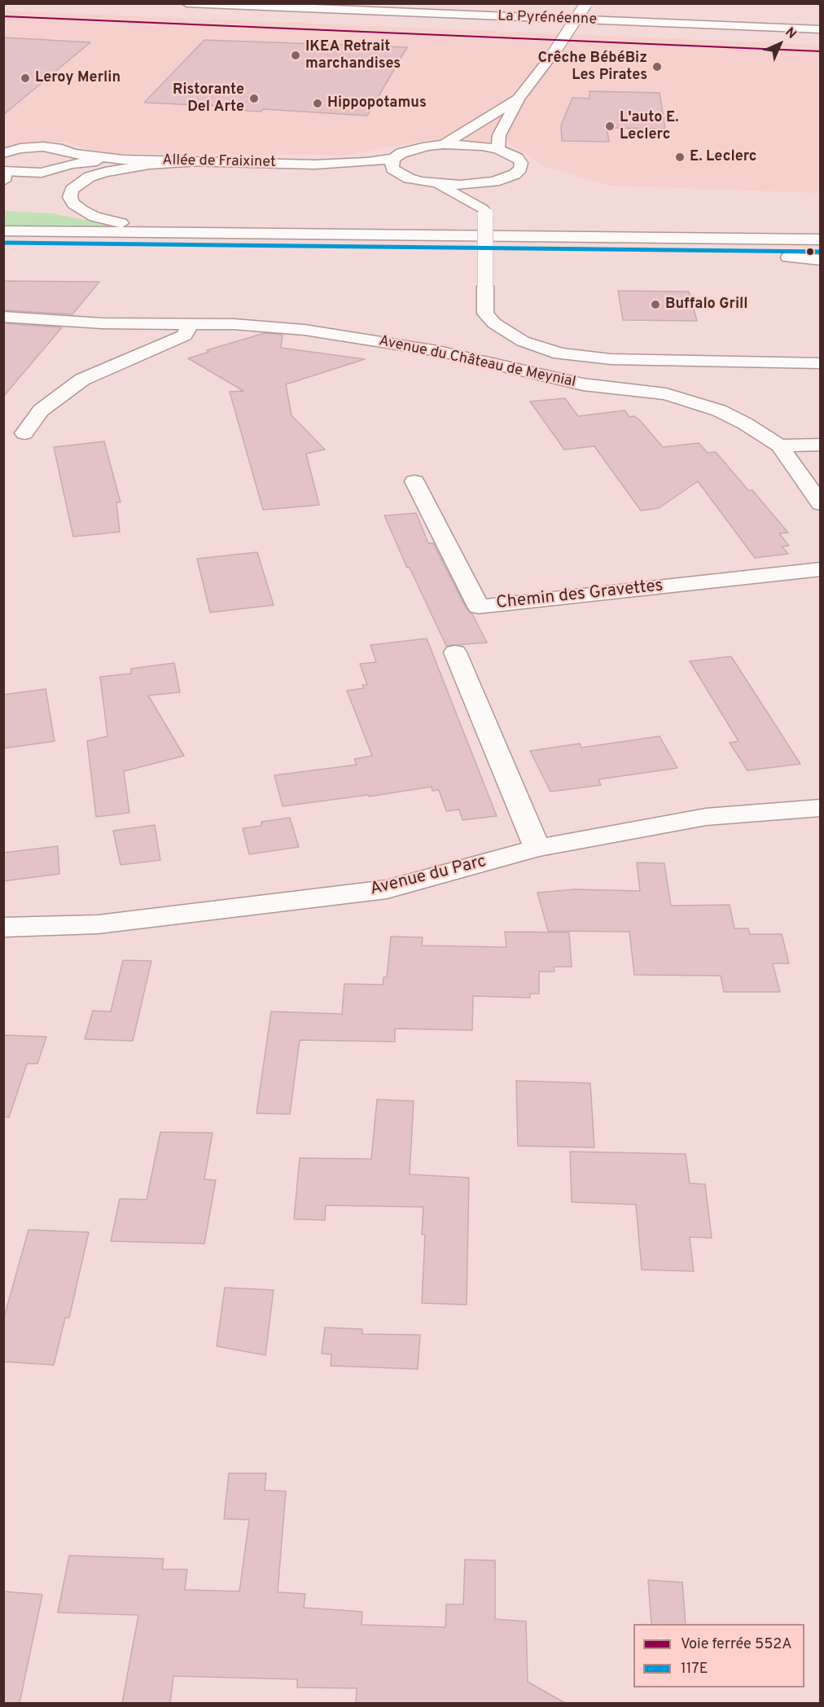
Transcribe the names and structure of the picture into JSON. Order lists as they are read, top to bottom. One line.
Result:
{"streets":{"main road":["La Pyrénéenne","Allée de Fraixinet","Avenue du Château de Meynial","Chemin des Gravettes","Avenue du Parc"]},"places":["IKEA Retrait marchandises","Crêche BébéBiz Les Pirates","Leroy Merlin","Ristorante Del Arte","Hippopotamus","L'auto E. Leclerc","E. Leclerc","Buffalo Grill"],"lines":["rail line 552A","transit line 117E"],"legend":["Voie ferrée 552A","117E"],"north":"top right"}
